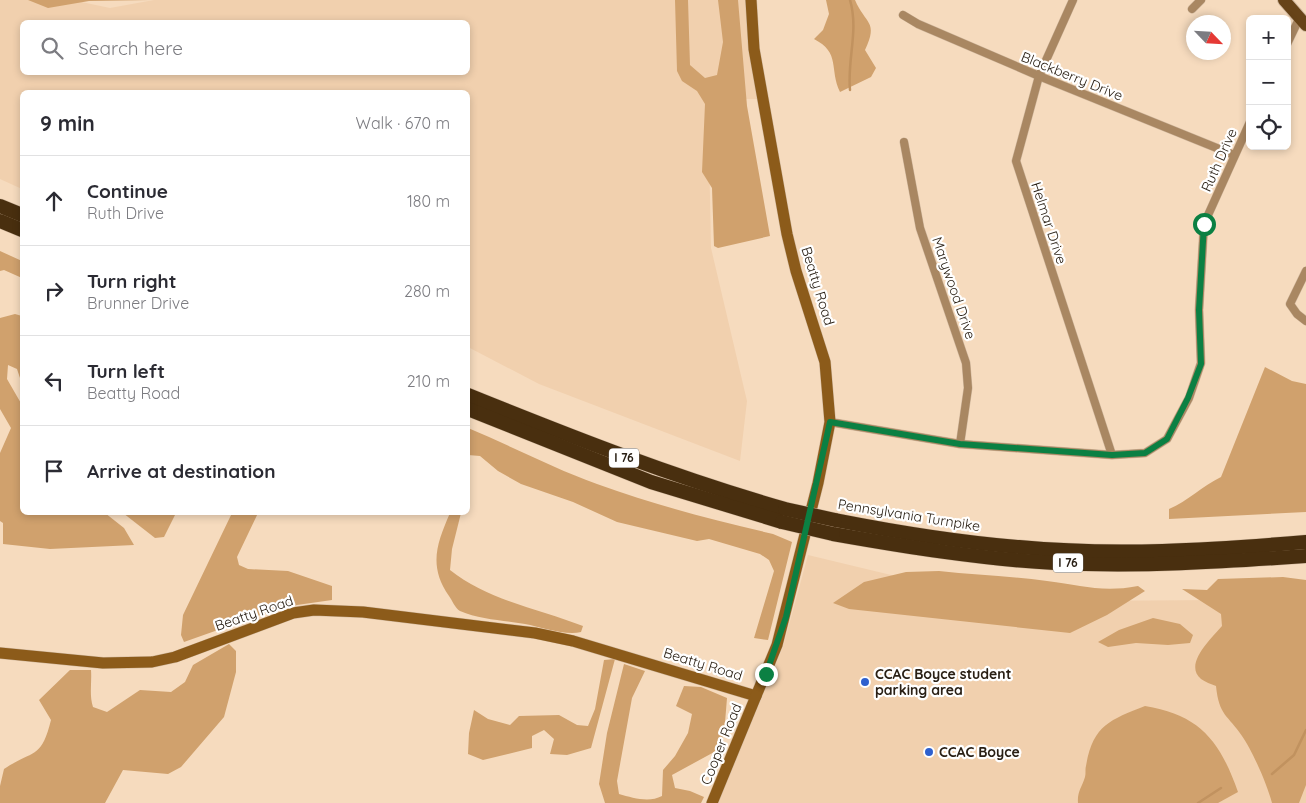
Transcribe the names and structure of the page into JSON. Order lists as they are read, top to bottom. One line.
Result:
{"streets":{"highway":["I 76","Pennsylvania Turnpike"],"street":["Blackberry Drive","Ruth Drive","Helmar Drive","Beatty Road","Marywood Drive","Cooper Road"]},"crossings":[["Blackberry Drive","Ruth Drive"],["Blackberry Drive","Helmar Drive"],["Ruth Drive","Helmar Drive"],["Beatty Road","Cooper Road"]],"places":["CCAC Boyce student parking area","CCAC Boyce"],"north":"bottom right","page":{"map_buttons":["+","−"],"search":"Search here","heading":["9 min","Walk · 670 m"],"list":[["Continue","Ruth Drive","180 m"],["Turn right","Brunner Drive","280 m"],["Turn left","Beatty Road","210 m"],"Arrive at destination"]}}
